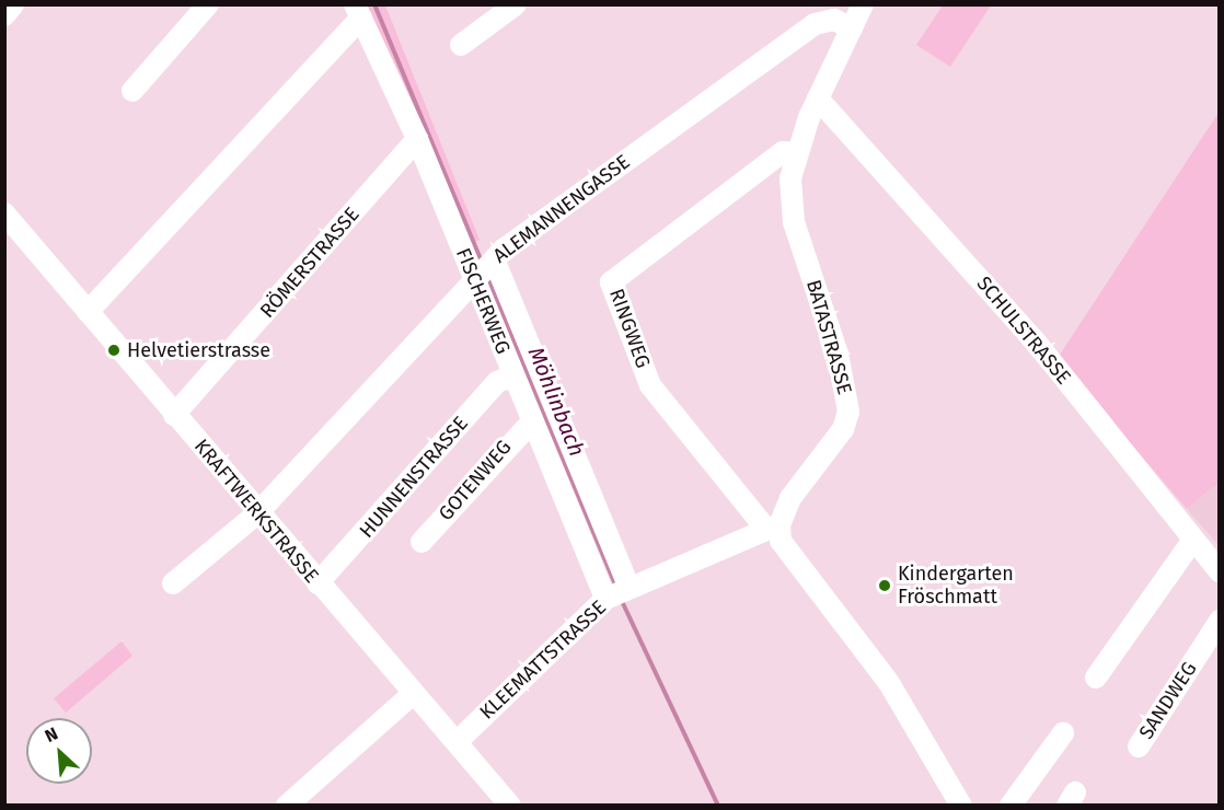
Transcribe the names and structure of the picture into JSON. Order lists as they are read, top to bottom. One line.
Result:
{"streets":{"street":["ALEMANNENGASSE","RÖMERSTRASSE","FISCHERWEG","RINGWEG","SCHULSTRASSE","BATASTRASSE","HUNNENSTRASSE","GOTENWEG","KRAFTWERKSTRASSE","KLEEMATTSTRASSE","SANDWEG"]},"crossings":[["ALEMANNENGASSE","FISCHERWEG"],["ALEMANNENGASSE","BATASTRASSE"],["ALEMANNENGASSE","KRAFTWERKSTRASSE"],["RÖMERSTRASSE","FISCHERWEG"],["RÖMERSTRASSE","KRAFTWERKSTRASSE"],["FISCHERWEG","HUNNENSTRASSE"],["FISCHERWEG","GOTENWEG"],["FISCHERWEG","KLEEMATTSTRASSE"],["RINGWEG","BATASTRASSE"],["RINGWEG","KLEEMATTSTRASSE"],["SCHULSTRASSE","BATASTRASSE"],["BATASTRASSE","KLEEMATTSTRASSE"],["HUNNENSTRASSE","KRAFTWERKSTRASSE"],["KRAFTWERKSTRASSE","KLEEMATTSTRASSE"]],"water":["Möhlinbach"],"places":["Helvetierstrasse","Kindergarten Fröschmatt"],"north":"top left"}
